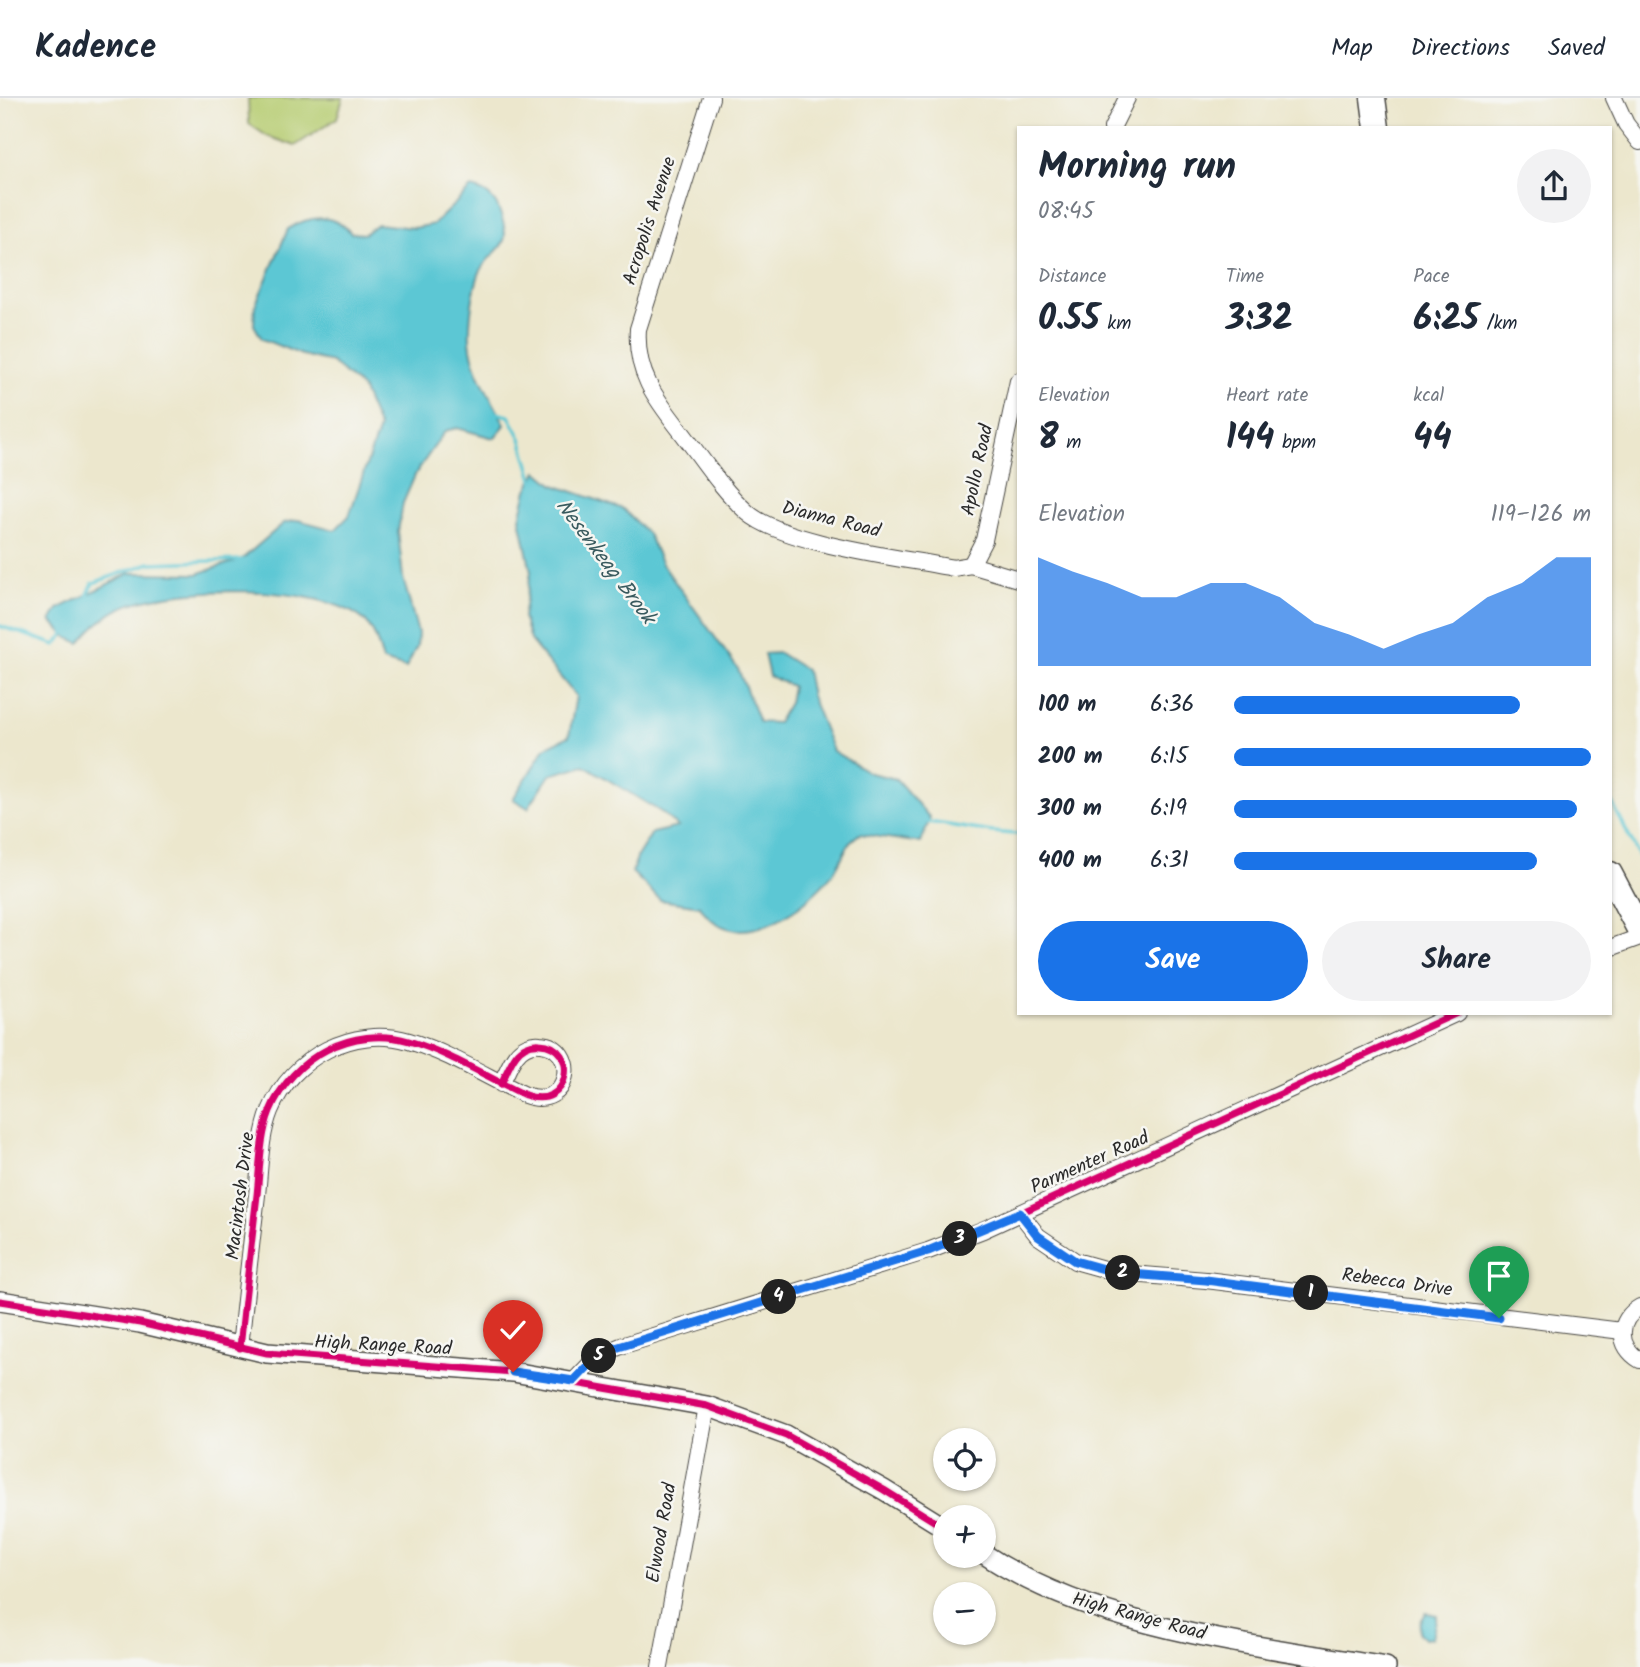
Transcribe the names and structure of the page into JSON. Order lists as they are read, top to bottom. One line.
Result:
{"streets":{"street":["Acropolis Avenue","Apollo Road","Dianna Road","Parmenter Road","Macintosh Drive","Rebecca Drive","High Range Road","Elwood Road"]},"crossings":[["Acropolis Avenue","Dianna Road"],["Apollo Road","Dianna Road"],["Parmenter Road","Rebecca Drive"],["Parmenter Road","High Range Road"],["Macintosh Drive","High Range Road"],["High Range Road","Elwood Road"]],"water":["Nesenkeag Brook"],"page":{"header":"Kadence","nav":["Map","Directions","Saved"],"heading":["Morning run","08:45"],"stats":[["Distance","0.55 km"],["Time","3:32"],["Pace","6:25 /km"],["Elevation","8 m"],["Heart rate","144 bpm"],["kcal","44"]],"chart":["Elevation","119–126 m"],"list":[{"name":"100 m","note":"6:36"},{"name":"200 m","note":"6:15"},{"name":"300 m","note":"6:19"},{"name":"400 m","note":"6:31"}],"buttons":["Save","Share"],"pins":["3","2","1","4","5"],"map_buttons":["+","−"]}}
